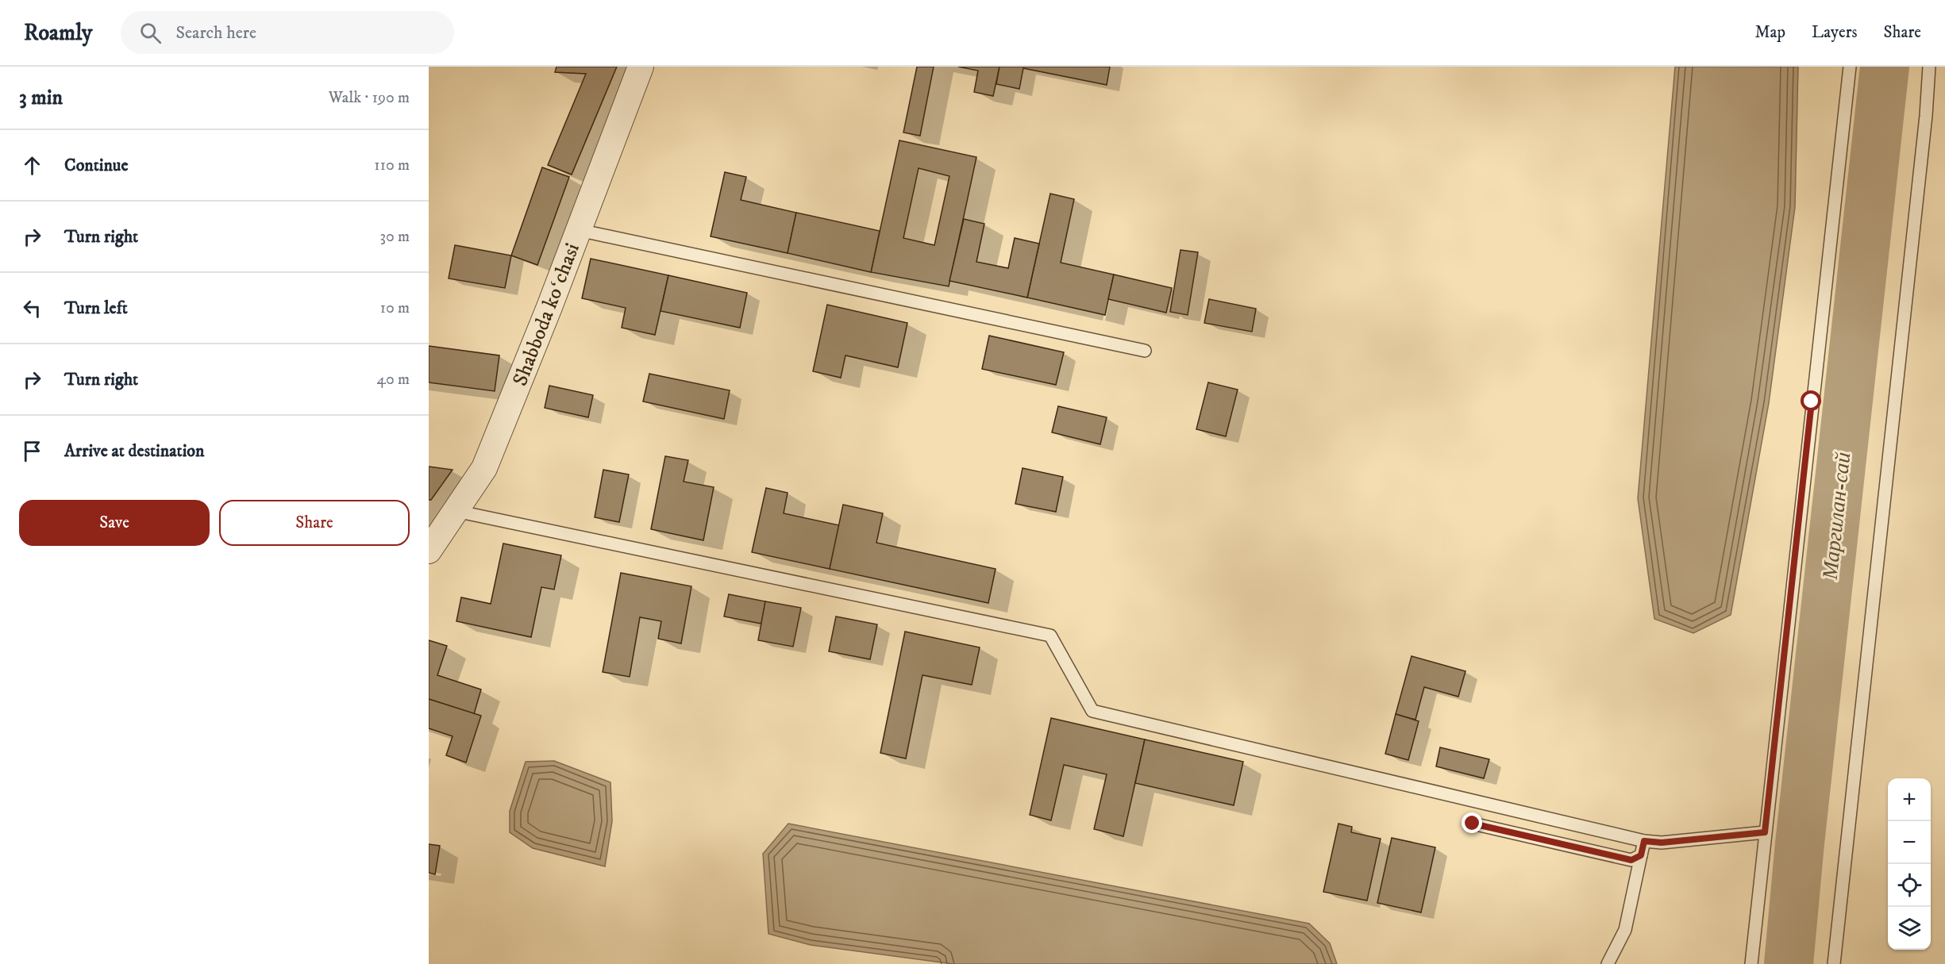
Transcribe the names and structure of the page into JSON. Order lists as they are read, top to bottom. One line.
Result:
{"streets":{"street":["Shabboda koʻchasi"]},"water":["Маргилан-сай"],"page":{"header":"Roamly","search":"Search here","nav":["Map","Layers","Share"],"heading":["3 min","Walk · 190 m"],"list":[["Continue","110 m"],["Turn right","30 m"],["Turn left","10 m"],["Turn right","40 m"],"Arrive at destination"],"buttons":["Save","Share"],"map_buttons":["+","−"]}}
